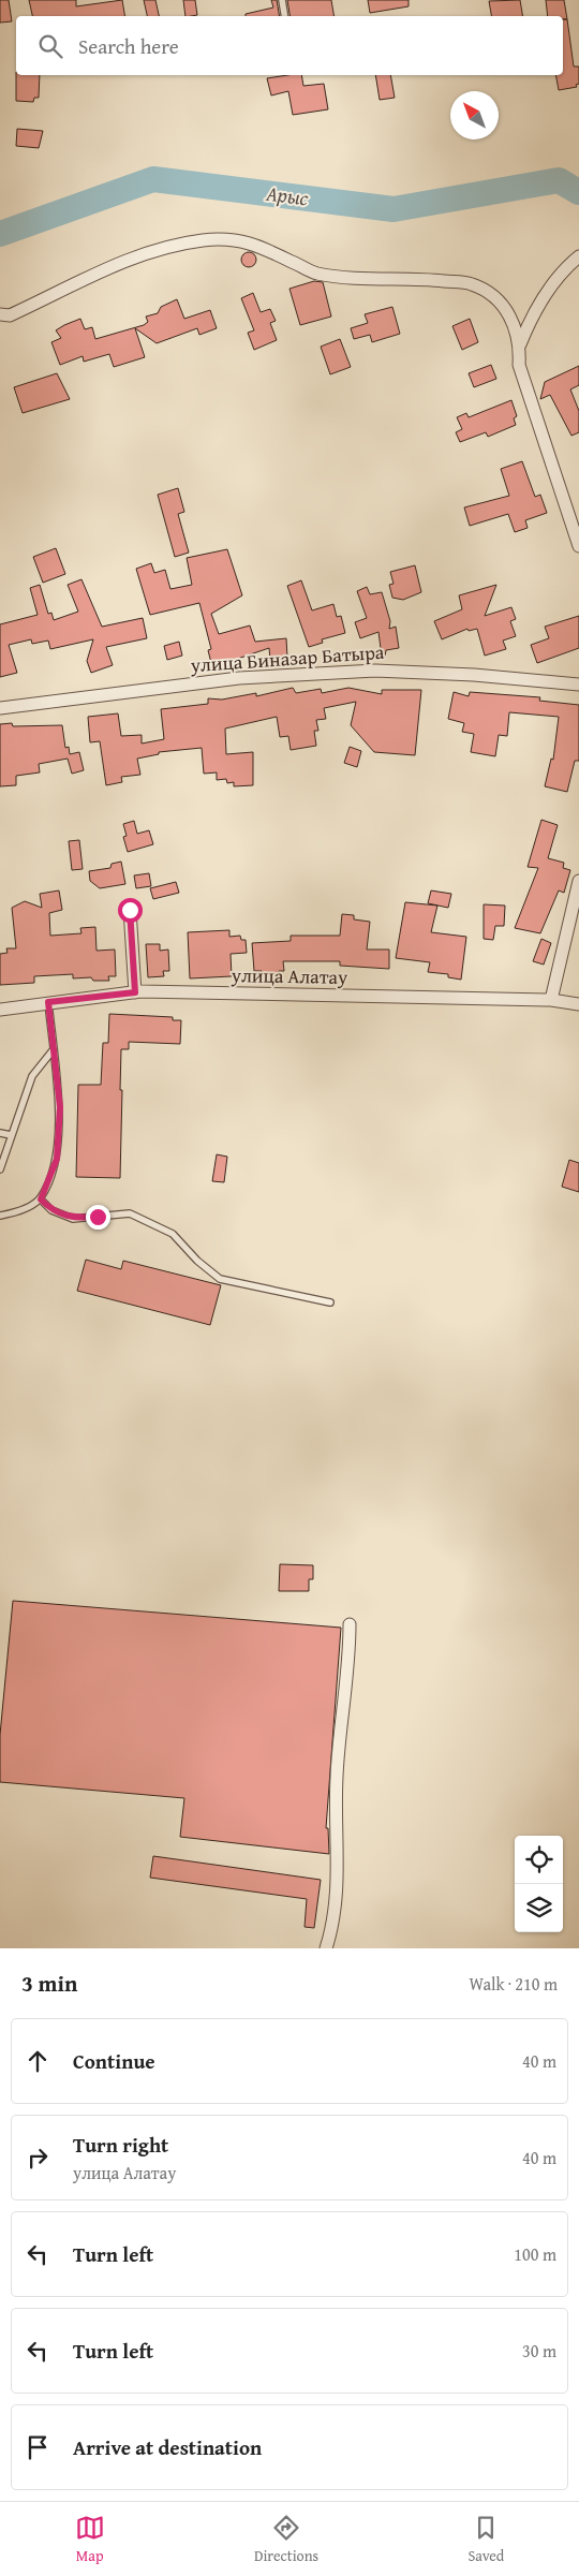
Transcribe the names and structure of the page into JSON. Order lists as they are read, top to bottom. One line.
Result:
{"streets":{"street":["улица Биназар Батыра","улица Алатау"]},"water":["Арыс"],"north":"top left","page":{"search":"Search here","heading":["3 min","Walk · 210 m"],"list":[["Continue","40 m"],["Turn right","улица Алатау","40 m"],["Turn left","100 m"],["Turn left","30 m"],"Arrive at destination"],"nav":["Map","Directions","Saved"]}}
